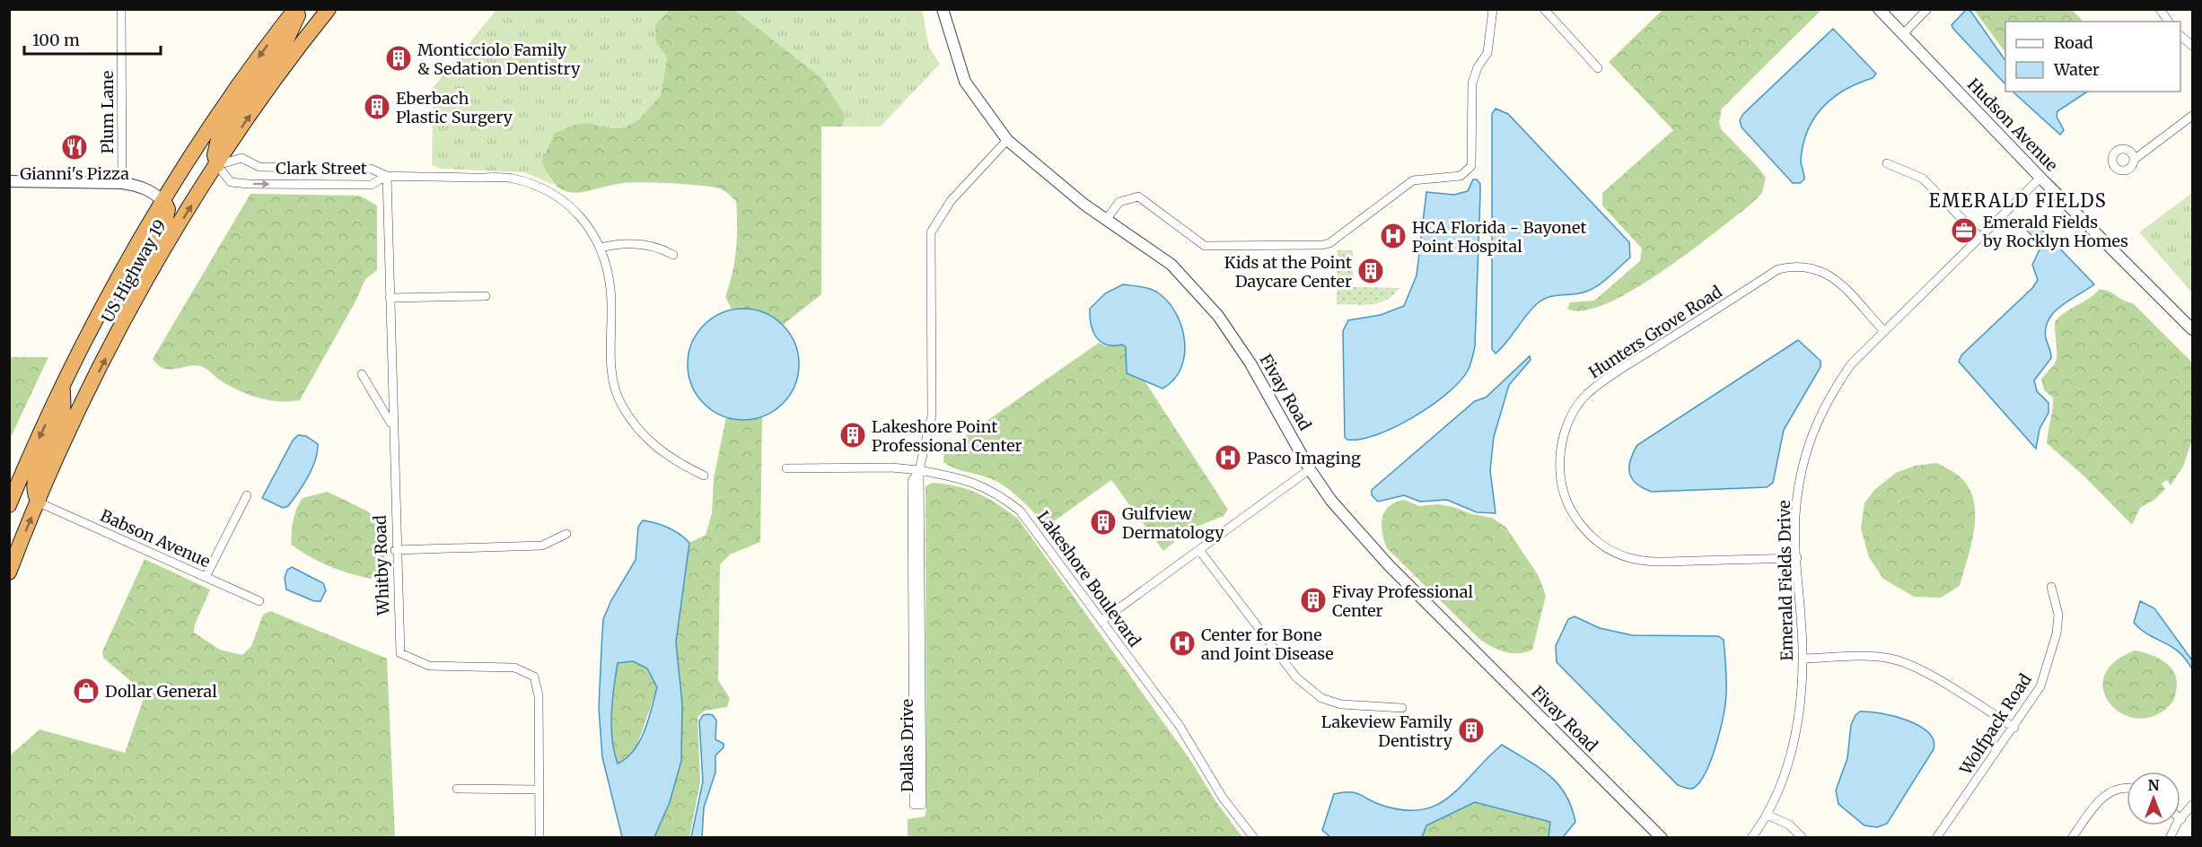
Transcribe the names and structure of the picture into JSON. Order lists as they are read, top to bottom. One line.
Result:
{"streets":{"highway":["US Highway 19"],"street":["Plum Lane","Hudson Avenue","Clark Street","Hunters Grove Road","Fivay Road","Babson Avenue","Whitby Road","Lakeshore Boulevard","Emerald Fields Drive","Wolfpack Road","Dallas Drive"]},"crossings":[["Hudson Avenue","Emerald Fields Drive"],["Clark Street","US Highway 19"],["Clark Street","Whitby Road"],["US Highway 19","Babson Avenue"],["Hunters Grove Road","Emerald Fields Drive"],["Lakeshore Boulevard","Dallas Drive"]],"districts":["EMERALD FIELDS"],"places":{"building":["Monticciolo Family & Sedation Dentistry","Eberbach Plastic Surgery","Kids at the Point Daycare Center","Lakeshore Point Professional Center","Gulfview Dermatology","Fivay Professional Center","Lakeview Family Dentistry"],"restaurant":["Gianni's Pizza"],"office":["Emerald Fields by Rocklyn Homes"],"hospital":["HCA Florida - Bayonet Point Hospital","Pasco Imaging","Center for Bone and Joint Disease"],"shop":["Dollar General"]},"legend":["Road","Water"],"scale_bar":"100 m","north":"top"}
